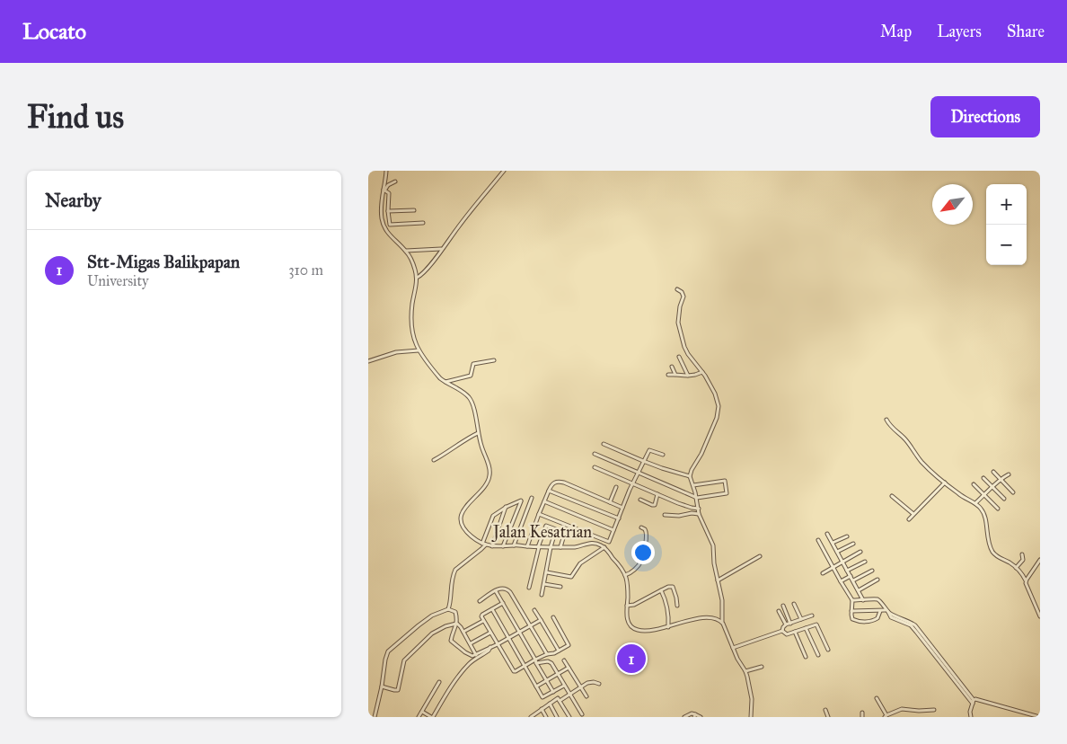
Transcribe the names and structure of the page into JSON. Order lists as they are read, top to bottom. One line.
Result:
{"streets":{"street":["Jalan Kesatrian"]},"north":"bottom left","page":{"header":"Locato","nav":["Map","Layers","Share"],"buttons":"Directions","title":"Find us","heading":"Nearby","map_buttons":["+","−"],"list":[{"mark":"1","name":"Stt-Migas Balikpapan","note":"University","value":"310 m"}],"pins":"1"}}
